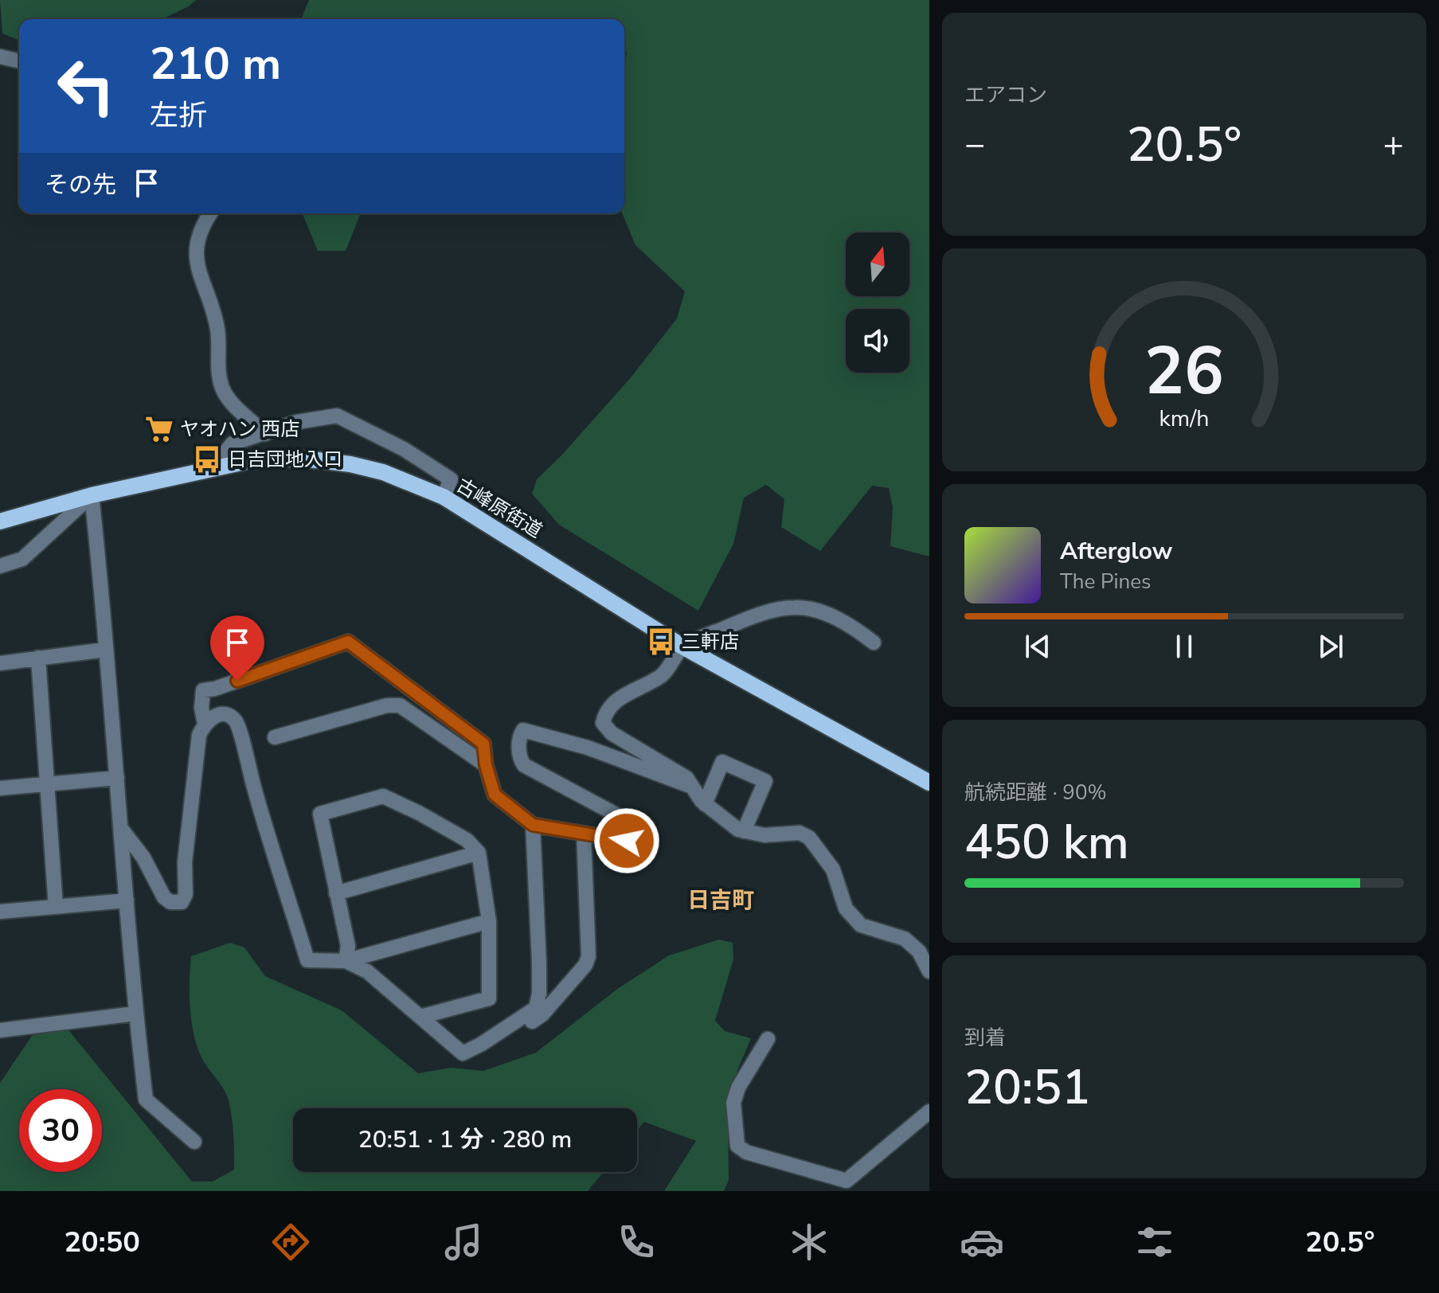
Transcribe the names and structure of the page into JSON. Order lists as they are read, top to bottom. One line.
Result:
{"streets":{"main road":["古峰原街道"]},"districts":["日吉町"],"places":{"supermarket":["ヤオハン 西店"],"bus stop":["日吉団地入口","三軒店"]},"north":"top","page":{"tile":["エアコン",["航続距離 · 90%","450 km"],["到着","20:51"]],"turn":["210 m","左折"],"heat":["−","20.5°","+"],"then":"その先","song":["Afterglow","The Pines"],"limit":"30","trip":"20:51 · 1 分 · 280 m","tabs":["20:50","20.5°"],"gauge":["26","km/h"]}}
